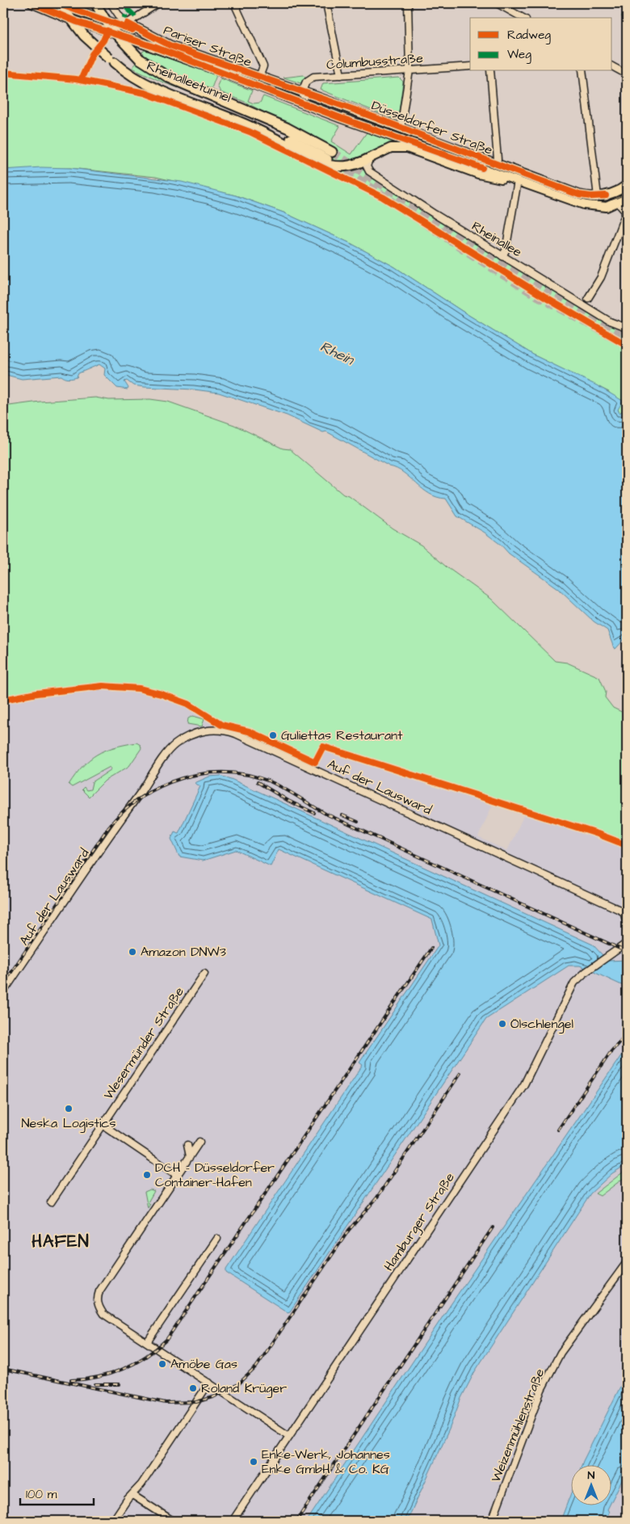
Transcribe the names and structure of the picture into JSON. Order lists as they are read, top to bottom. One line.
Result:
{"streets":{"highway":["Rheinalleetunnel"],"main road":["Pariser Straße","Düsseldorfer Straße"],"street":["Columbusstraße","Rheinallee","Auf der Lausward","Wesermünder Straße","Hamburger Straße","Weizenmühlenstraße"]},"crossings":[["Pariser Straße","Rheinalleetunnel"],["Pariser Straße","Düsseldorfer Straße"],["Columbusstraße","Düsseldorfer Straße"],["Düsseldorfer Straße","Rheinallee"]],"districts":["HAFEN"],"water":["Rhein"],"places":["Guliettas Restaurant","Amazon DNW3","Ölschlengel","Neska Logistics","DCH - Düsseldorfer Container-Hafen","Amöbe Gas","Roland Krüger","Enke-Werk, Johannes Enke GmbH & Co. KG"],"legend":["Radweg","Weg"],"scale_bar":"100 m","north":"top"}
